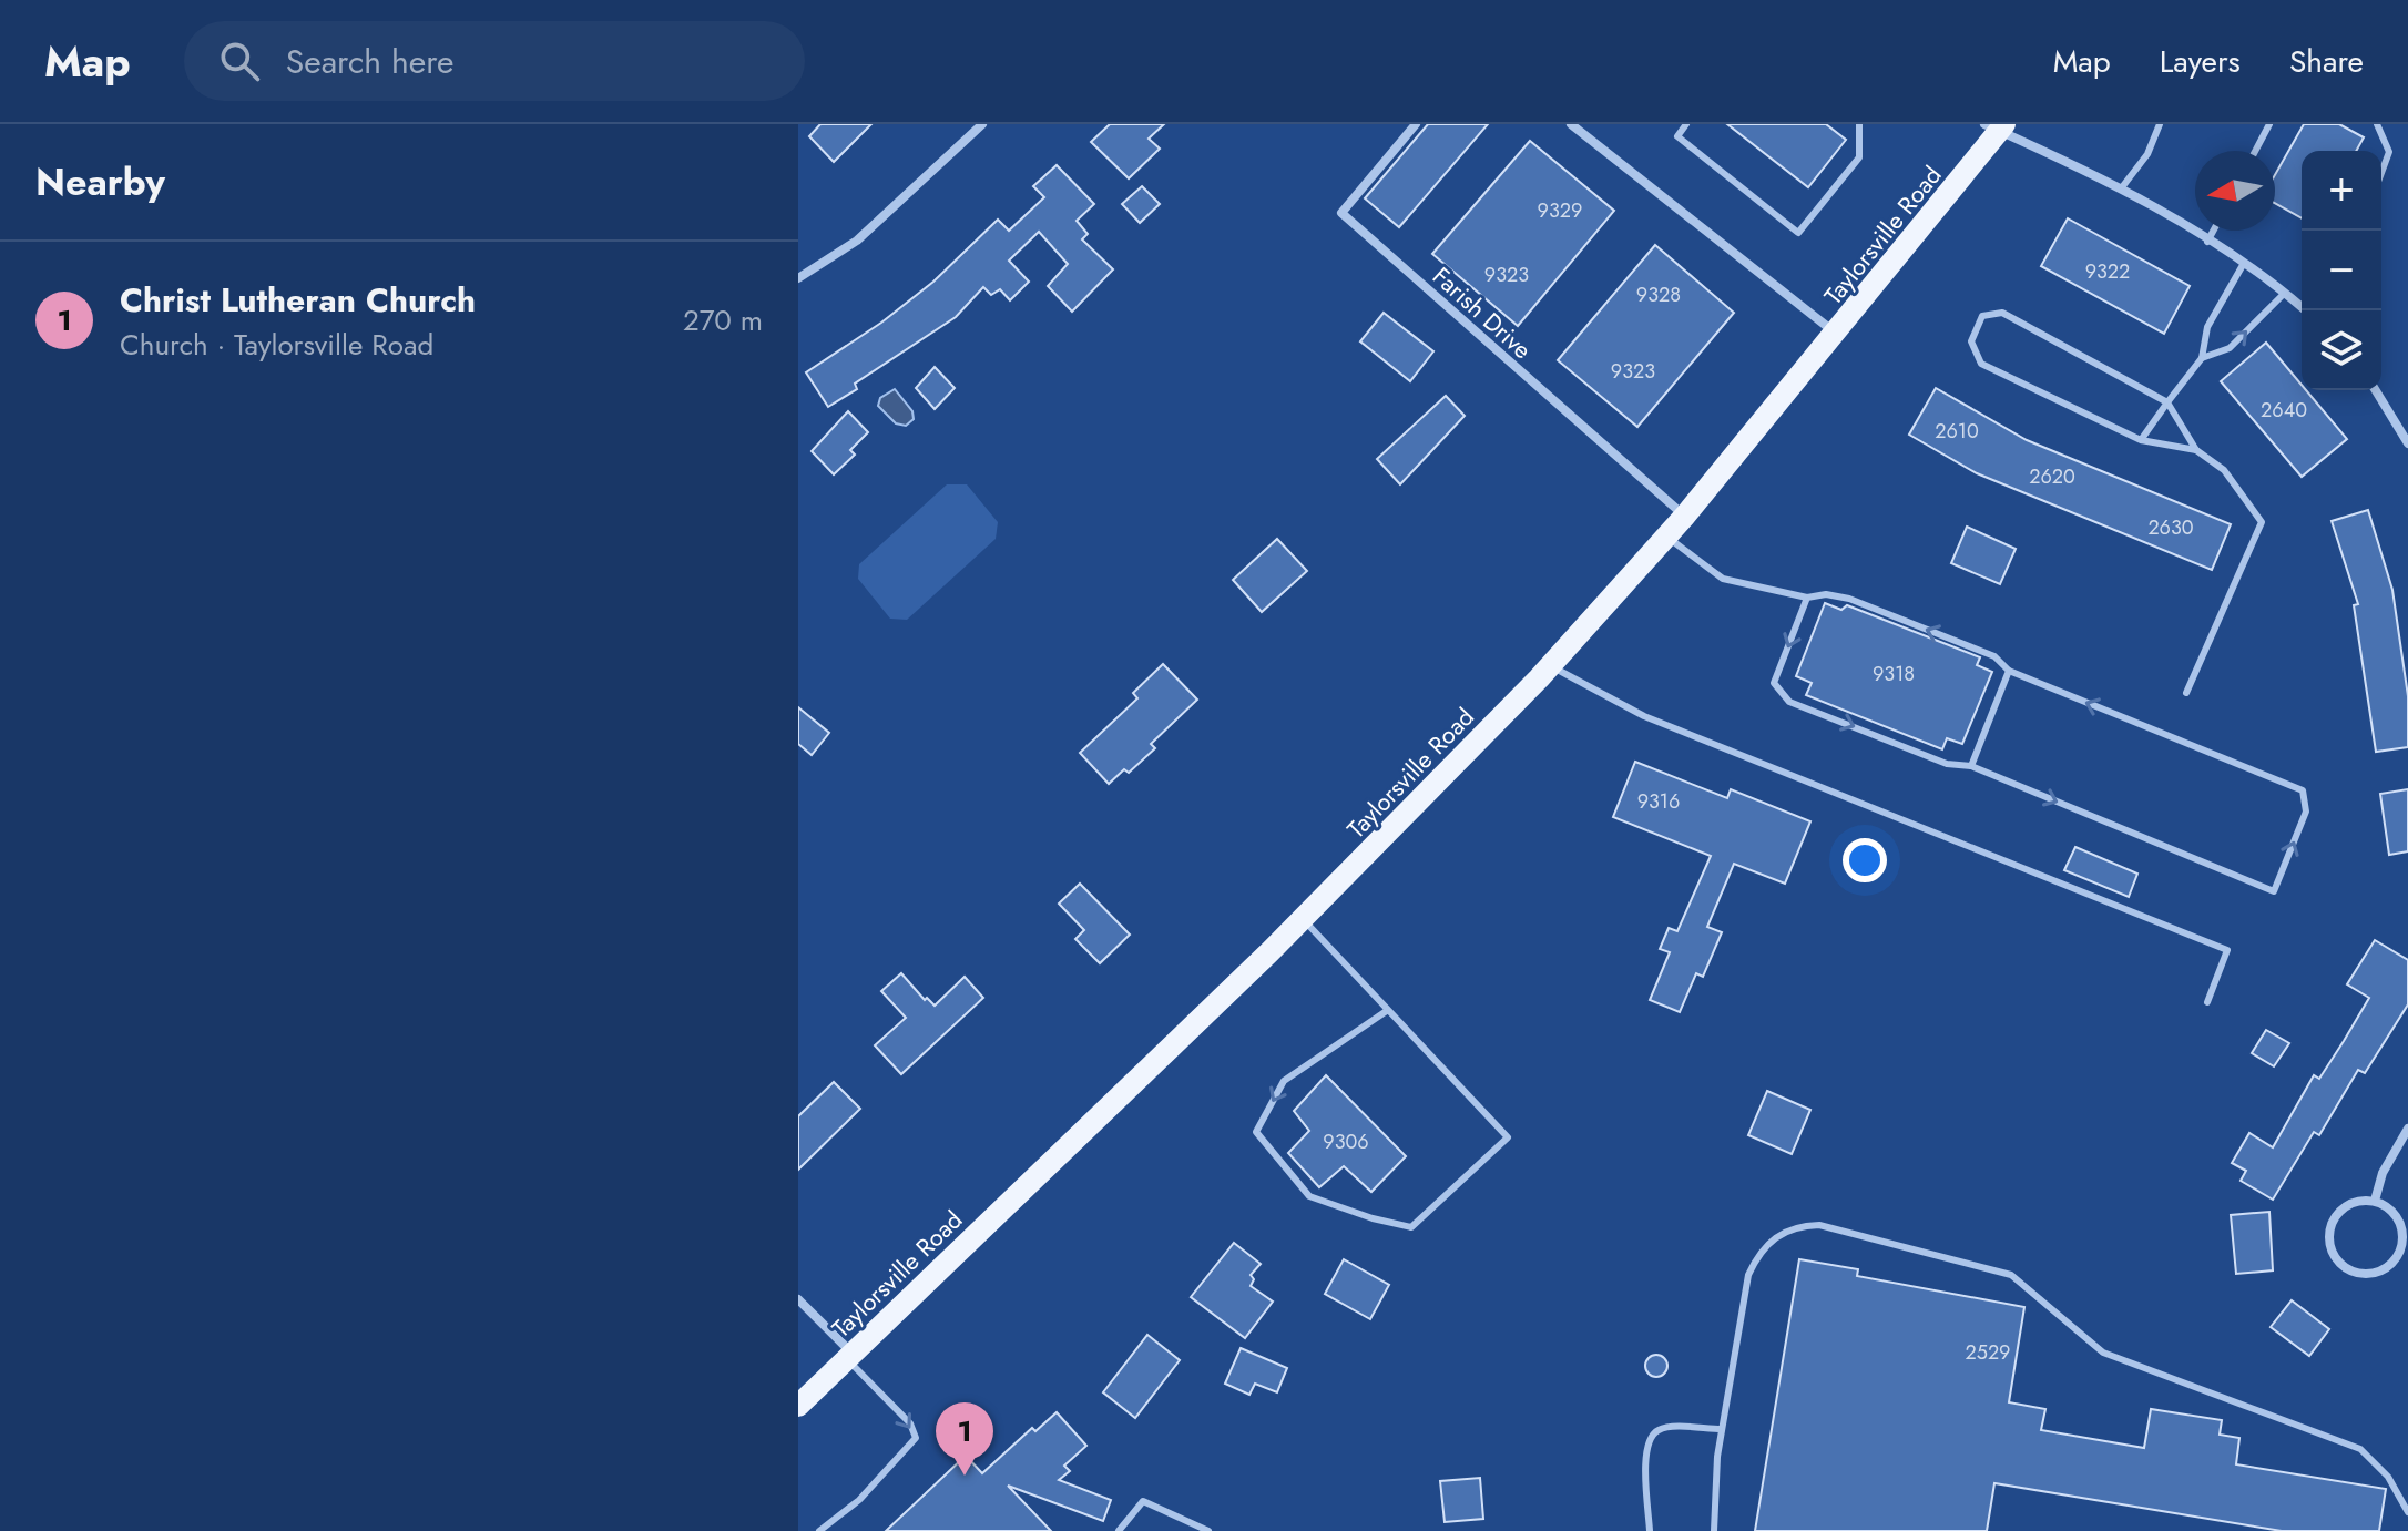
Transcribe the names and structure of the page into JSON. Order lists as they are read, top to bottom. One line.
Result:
{"streets":{"main road":["Taylorsville Road"],"street":["Farish Drive"]},"crossings":[["Taylorsville Road","Farish Drive"]],"house_numbers":["9329","9322","9323","9328","9323","2640","2610","2620","2630","9318","9316","9306","2529"],"north":"left","page":{"header":"Map","search":"Search here","nav":["Map","Layers","Share"],"heading":"Nearby","map_buttons":["+","−"],"list":[{"mark":"1","name":"Christ Lutheran Church","note":"Church · Taylorsville Road","value":"270 m"}],"pins":"1"}}
